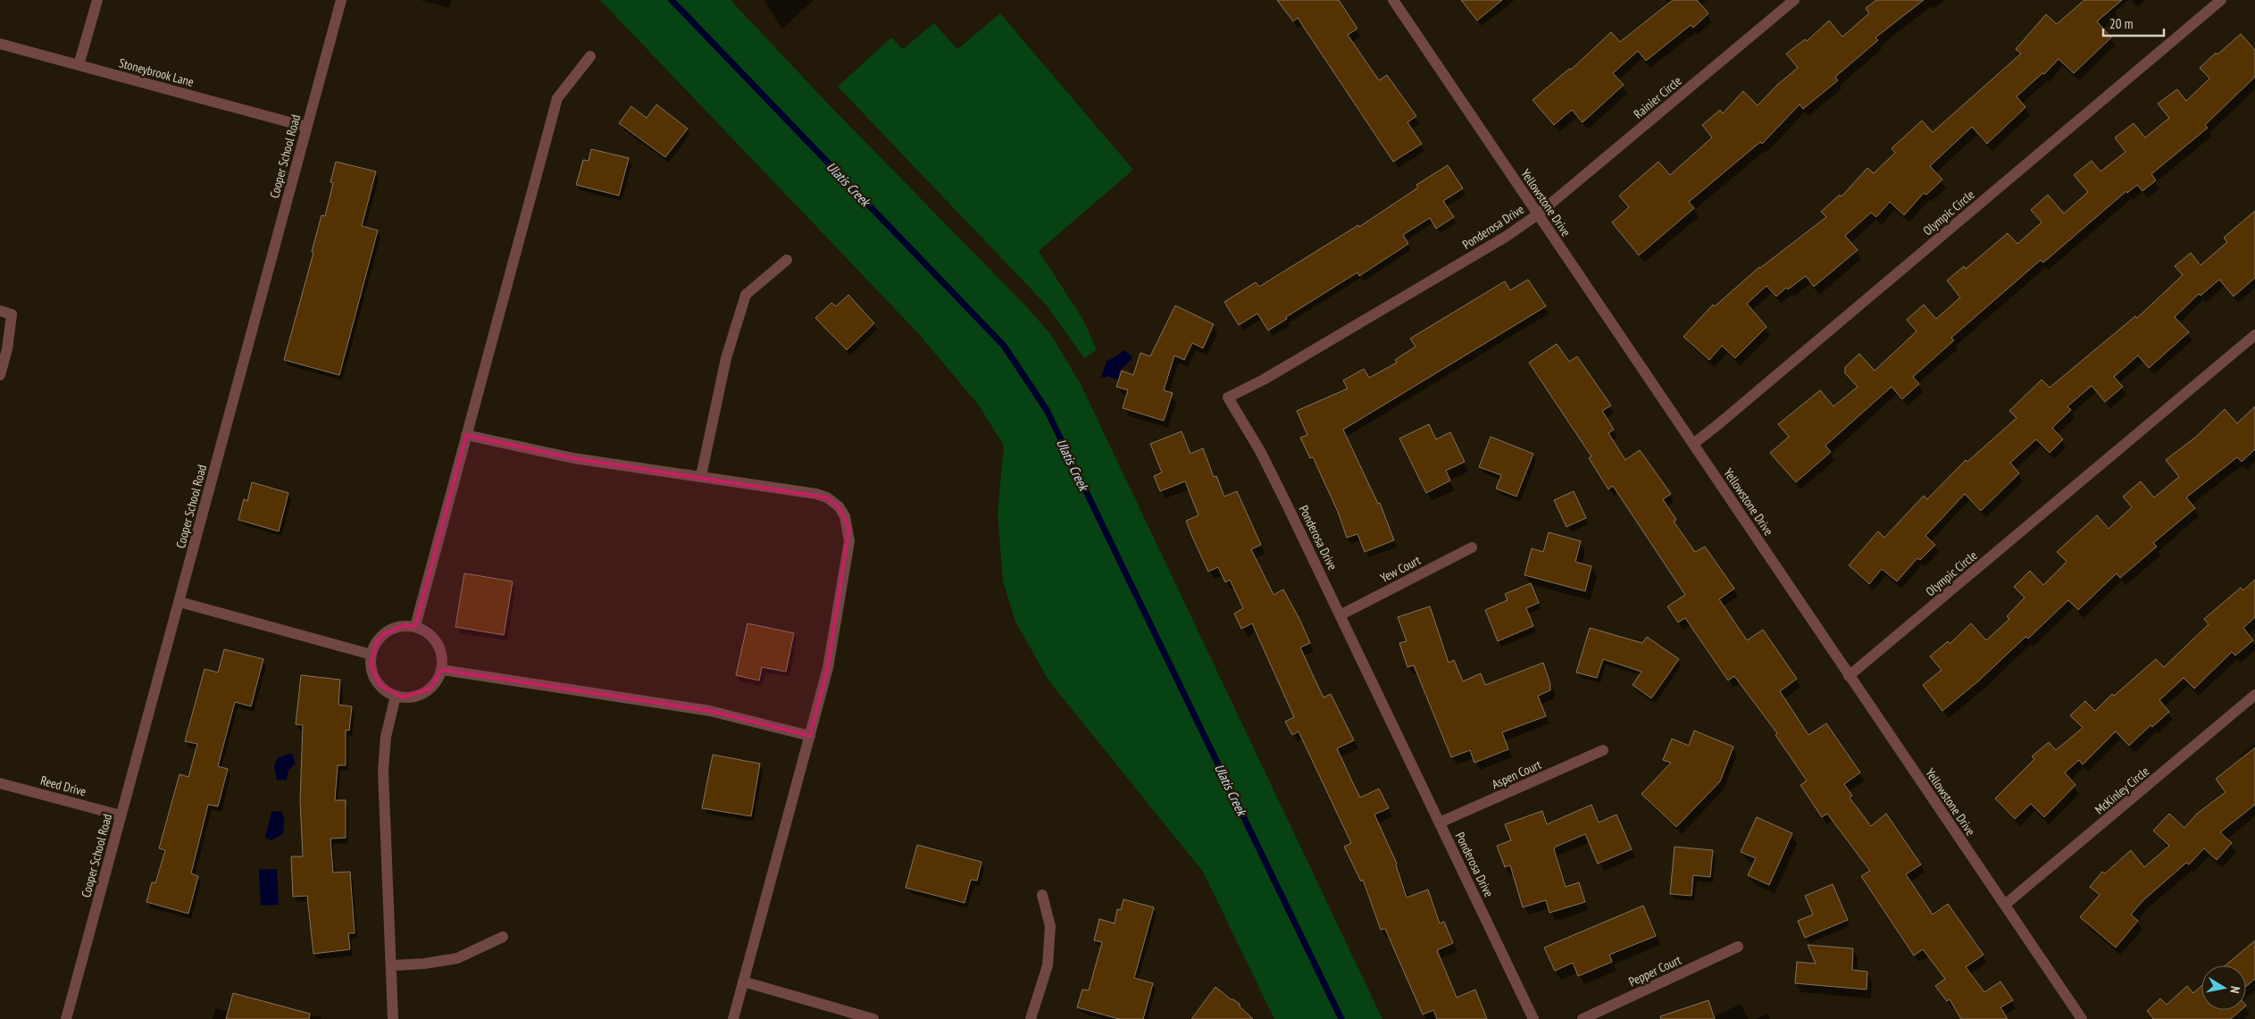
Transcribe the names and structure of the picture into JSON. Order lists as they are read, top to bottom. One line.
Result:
{"streets":{"street":["Stoneybrook Lane","Rainier Circle","Cooper School Road","Yellowstone Drive","Olympic Circle","Ponderosa Drive","Yew Court","Aspen Court","Reed Drive","McKinley Circle","Pepper Court"]},"crossings":[["Stoneybrook Lane","Cooper School Road"],["Rainier Circle","Yellowstone Drive"],["Rainier Circle","Ponderosa Drive"],["Cooper School Road","Reed Drive"],["Yellowstone Drive","Olympic Circle"],["Yellowstone Drive","Ponderosa Drive"],["Yellowstone Drive","McKinley Circle"],["Ponderosa Drive","Yew Court"],["Ponderosa Drive","Aspen Court"]],"water":["Ulatis Creek"],"scale_bar":"20 m","north":"right"}
